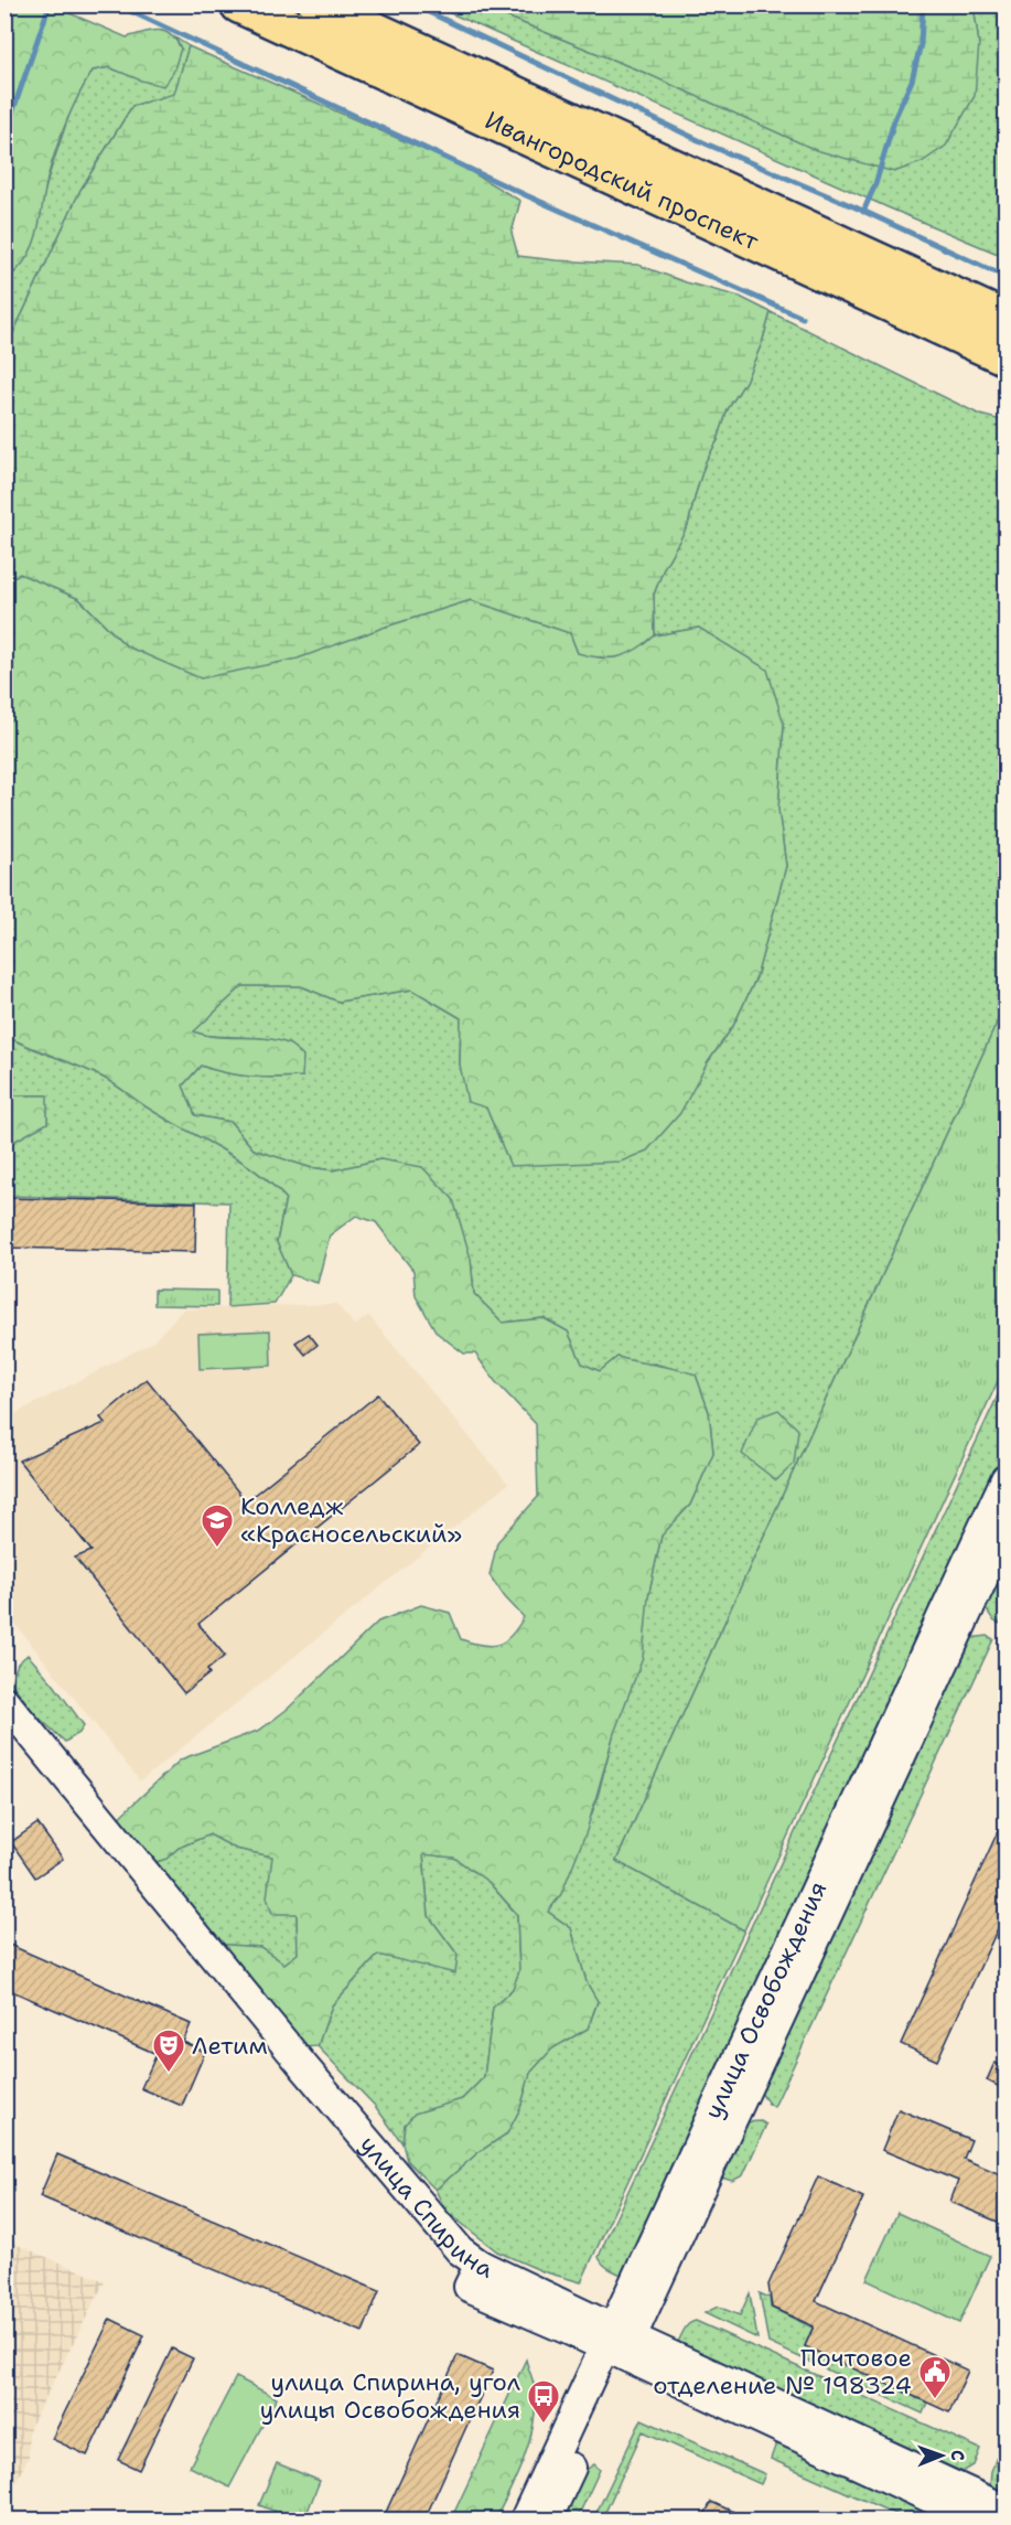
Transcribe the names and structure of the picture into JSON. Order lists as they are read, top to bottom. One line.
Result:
{"streets":{"highway":["Ивангородский проспект"],"street":["улица Освобождения","улица Спирина"]},"crossings":[["улица Освобождения","улица Спирина"]],"places":{"school or university":["Колледж «Красносельский»"],"theatre":["Летим"],"public building":["Почтовое отделение № 198324"],"bus stop":["улица Спирина, угол улицы Освобождения"]},"north":"right"}
